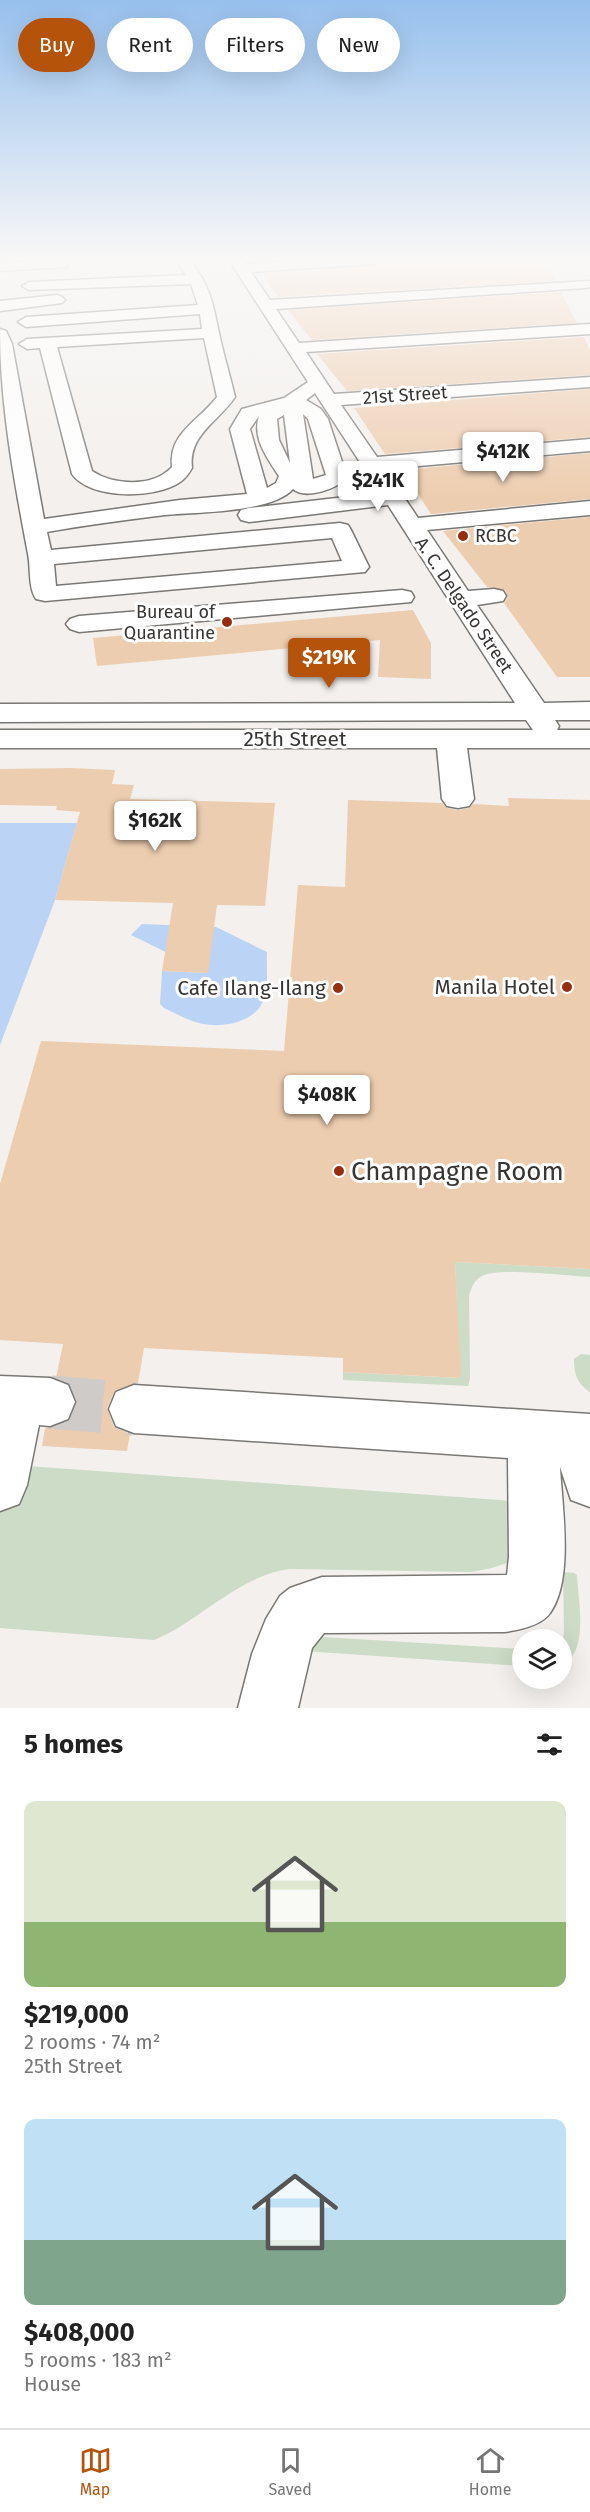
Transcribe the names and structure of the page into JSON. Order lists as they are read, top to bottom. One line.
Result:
{"streets":{"street":["21st Street","A. C. Delgado Street","25th Street"]},"crossings":[["21st Street","A. C. Delgado Street"],["A. C. Delgado Street","25th Street"]],"places":["RCBC","Bureau of Quarantine","Manila Hotel","Cafe Ilang-Ilang","Champagne Room"],"page":{"chip":["Buy","Rent","Filters","New"],"price":["$412K","$241K","$219K","$162K","$408K"],"heading":"5 homes","list":[{"name":"$219,000","note":"2 rooms · 74 m² · 25th Street"},{"name":"$408,000","note":"5 rooms · 183 m² · House"}],"tabs":["Map","Saved","Home"]}}
